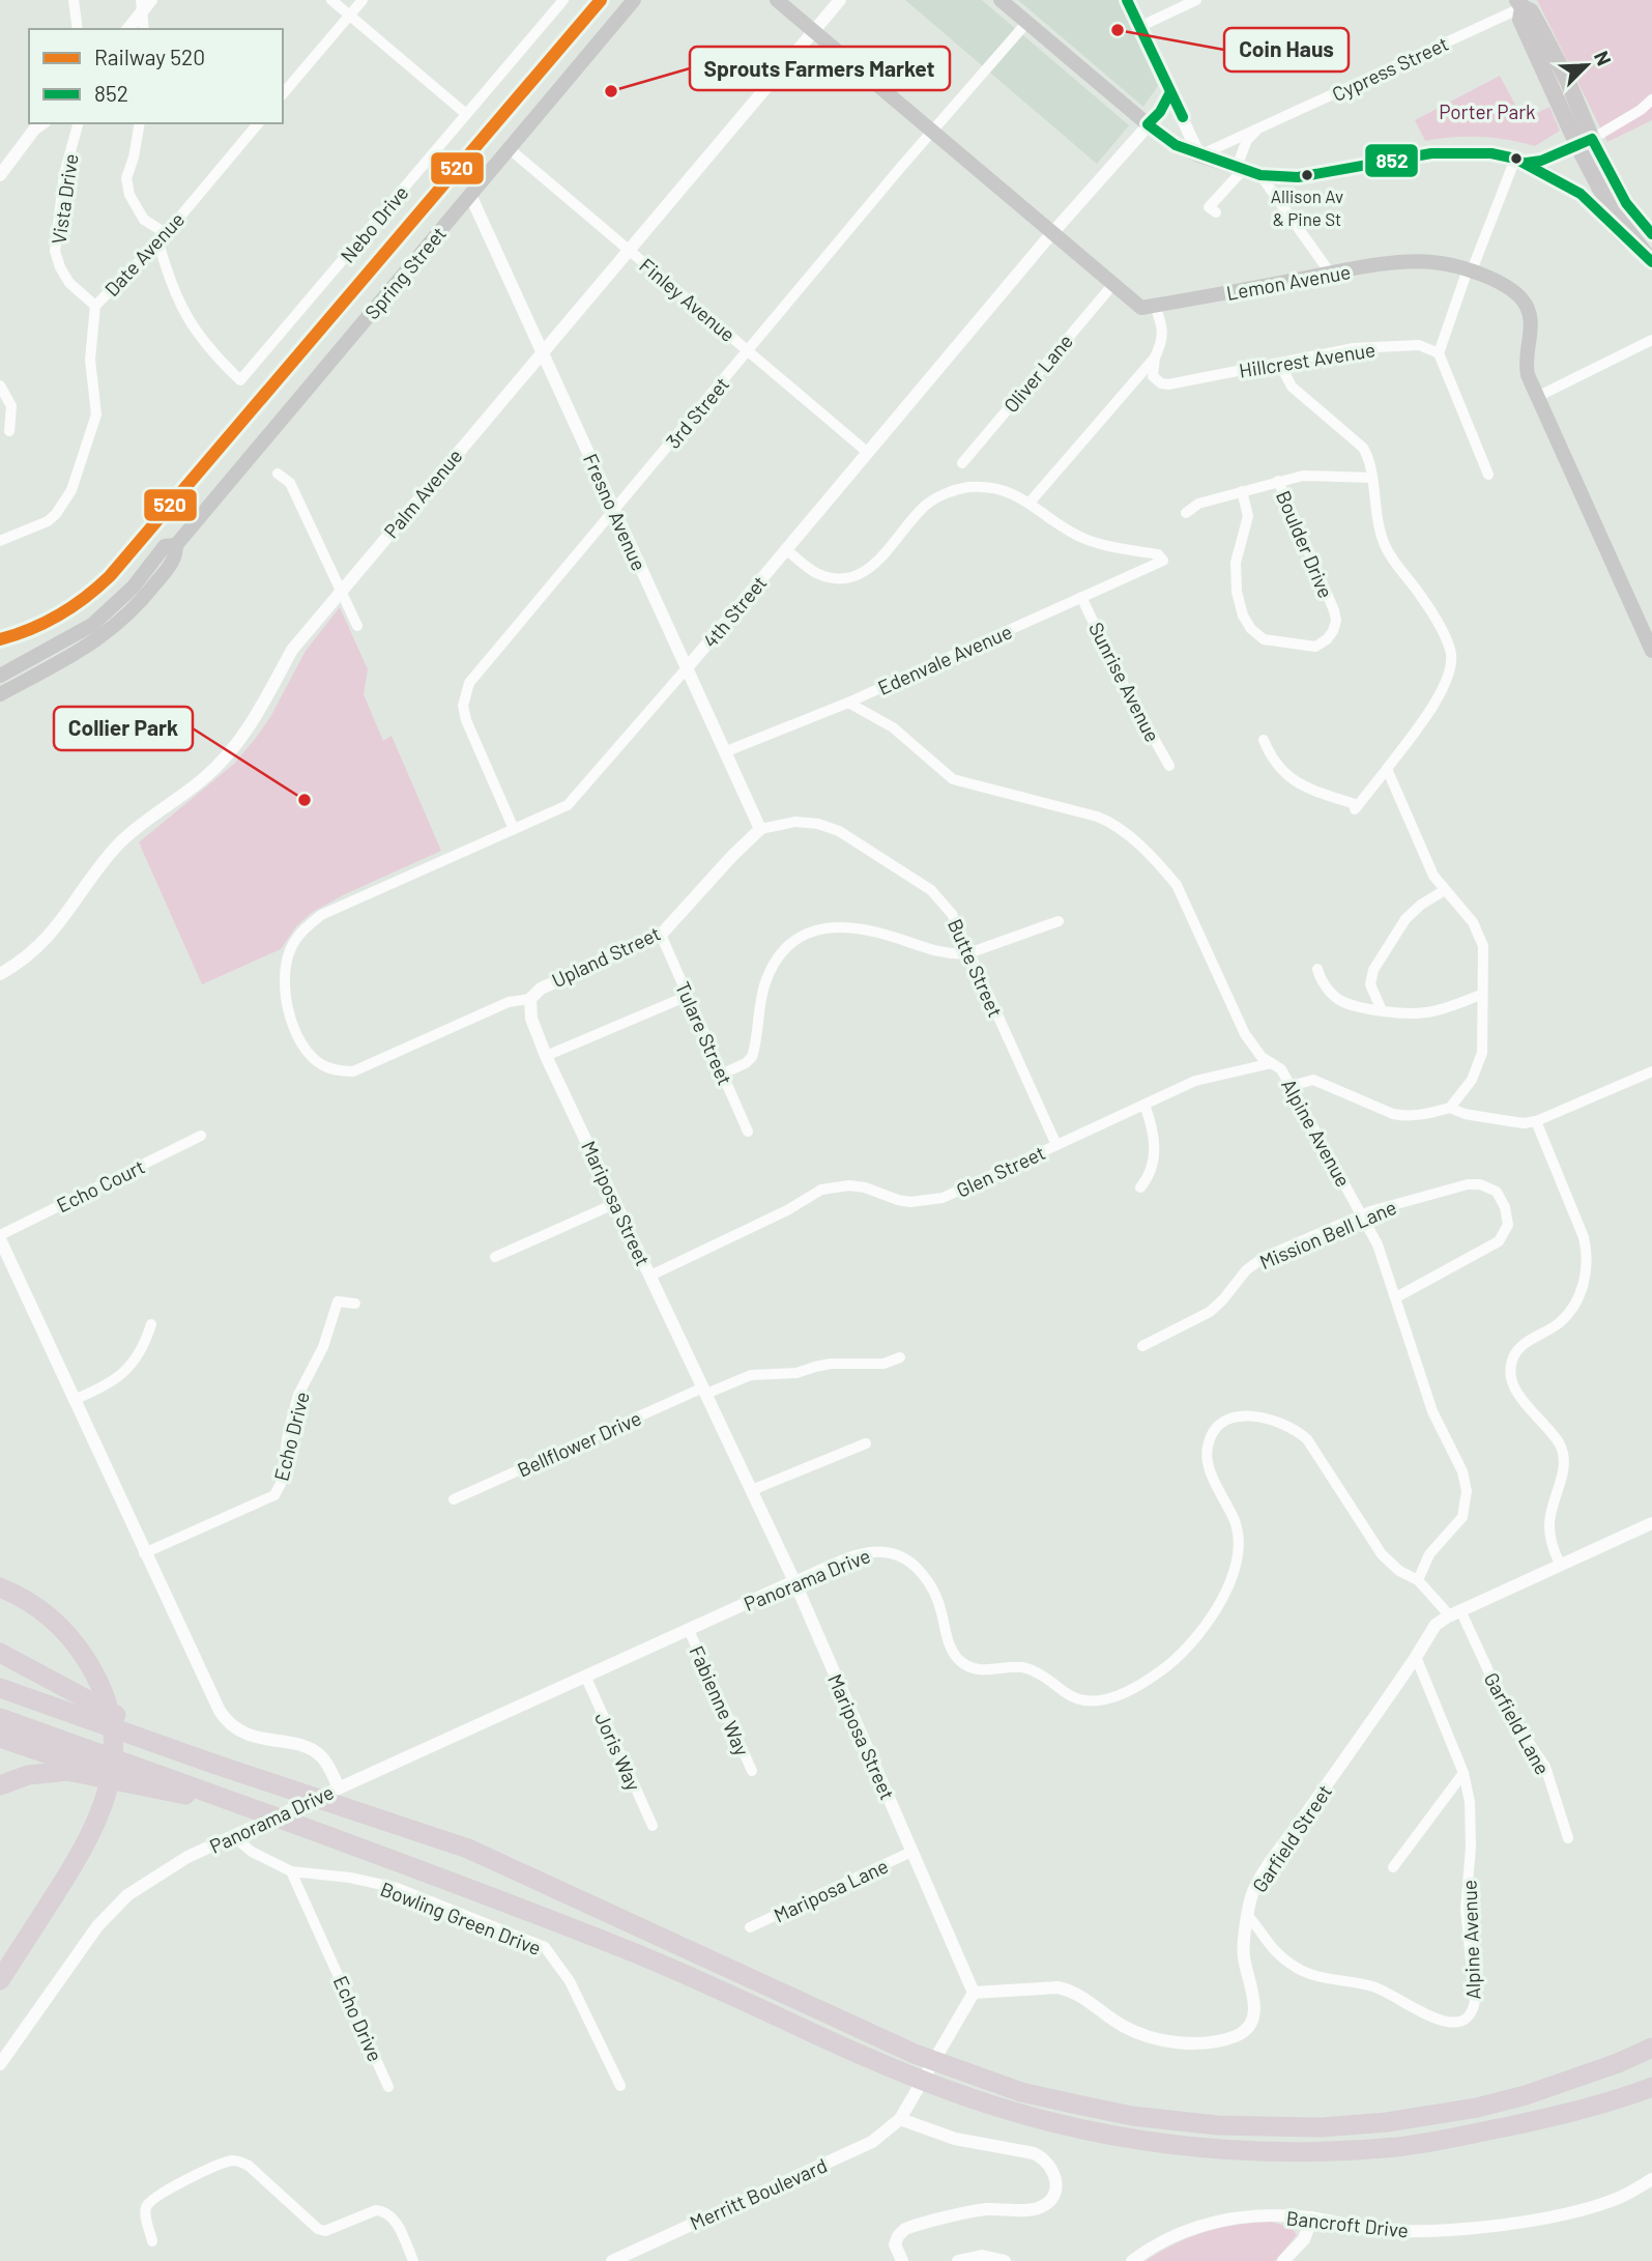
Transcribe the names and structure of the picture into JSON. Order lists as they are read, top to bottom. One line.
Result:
{"streets":{"main road":["Spring Street","Lemon Avenue"],"street":["Cypress Street","Vista Drive","Nebo Drive","Date Avenue","Finley Avenue","Hillcrest Avenue","Oliver Lane","3rd Street","Palm Avenue","Fresno Avenue","Boulder Drive","4th Street","Edenvale Avenue","Sunrise Avenue","Upland Street","Butte Street","Tulare Street","Alpine Avenue","Glen Street","Echo Court","Mariposa Street","Mission Bell Lane","Echo Drive","Bellflower Drive","Panorama Drive","Fabienne Way","Garfield Lane","Joris Way","Garfield Street","Mariposa Lane","Bowling Green Drive","Merritt Boulevard","Bancroft Drive"]},"crossings":[["Vista Drive","Date Avenue"],["Nebo Drive","Date Avenue"],["Spring Street","Finley Avenue"],["Spring Street","Fresno Avenue"],["Finley Avenue","3rd Street"],["Finley Avenue","Palm Avenue"],["Finley Avenue","4th Street"],["3rd Street","Fresno Avenue"],["3rd Street","4th Street"],["Palm Avenue","Fresno Avenue"],["Fresno Avenue","4th Street"],["Fresno Avenue","Edenvale Avenue"],["Fresno Avenue","Upland Street"],["Fresno Avenue","Butte Street"],["4th Street","Upland Street"],["Edenvale Avenue","Sunrise Avenue"],["Edenvale Avenue","Alpine Avenue"],["Upland Street","Butte Street"],["Upland Street","Tulare Street"],["Upland Street","Mariposa Street"],["Butte Street","Glen Street"],["Alpine Avenue","Glen Street"],["Alpine Avenue","Mission Bell Lane"],["Alpine Avenue","Panorama Drive"],["Alpine Avenue","Garfield Street"],["Glen Street","Mariposa Street"],["Mariposa Street","Bellflower Drive"],["Mariposa Street","Panorama Drive"],["Mariposa Street","Garfield Street"],["Mariposa Street","Mariposa Lane"],["Echo Drive","Bowling Green Drive"],["Panorama Drive","Fabienne Way"],["Panorama Drive","Joris Way"],["Panorama Drive","Bowling Green Drive"],["Garfield Lane","Garfield Street"]],"parks":["Porter Park"],"places":["Coin Haus","Sprouts Farmers Market","Allison Av & Pine St","Collier Park"],"lines":["rail line 520","transit line 852"],"legend":["Railway 520","852"],"north":"top right"}
